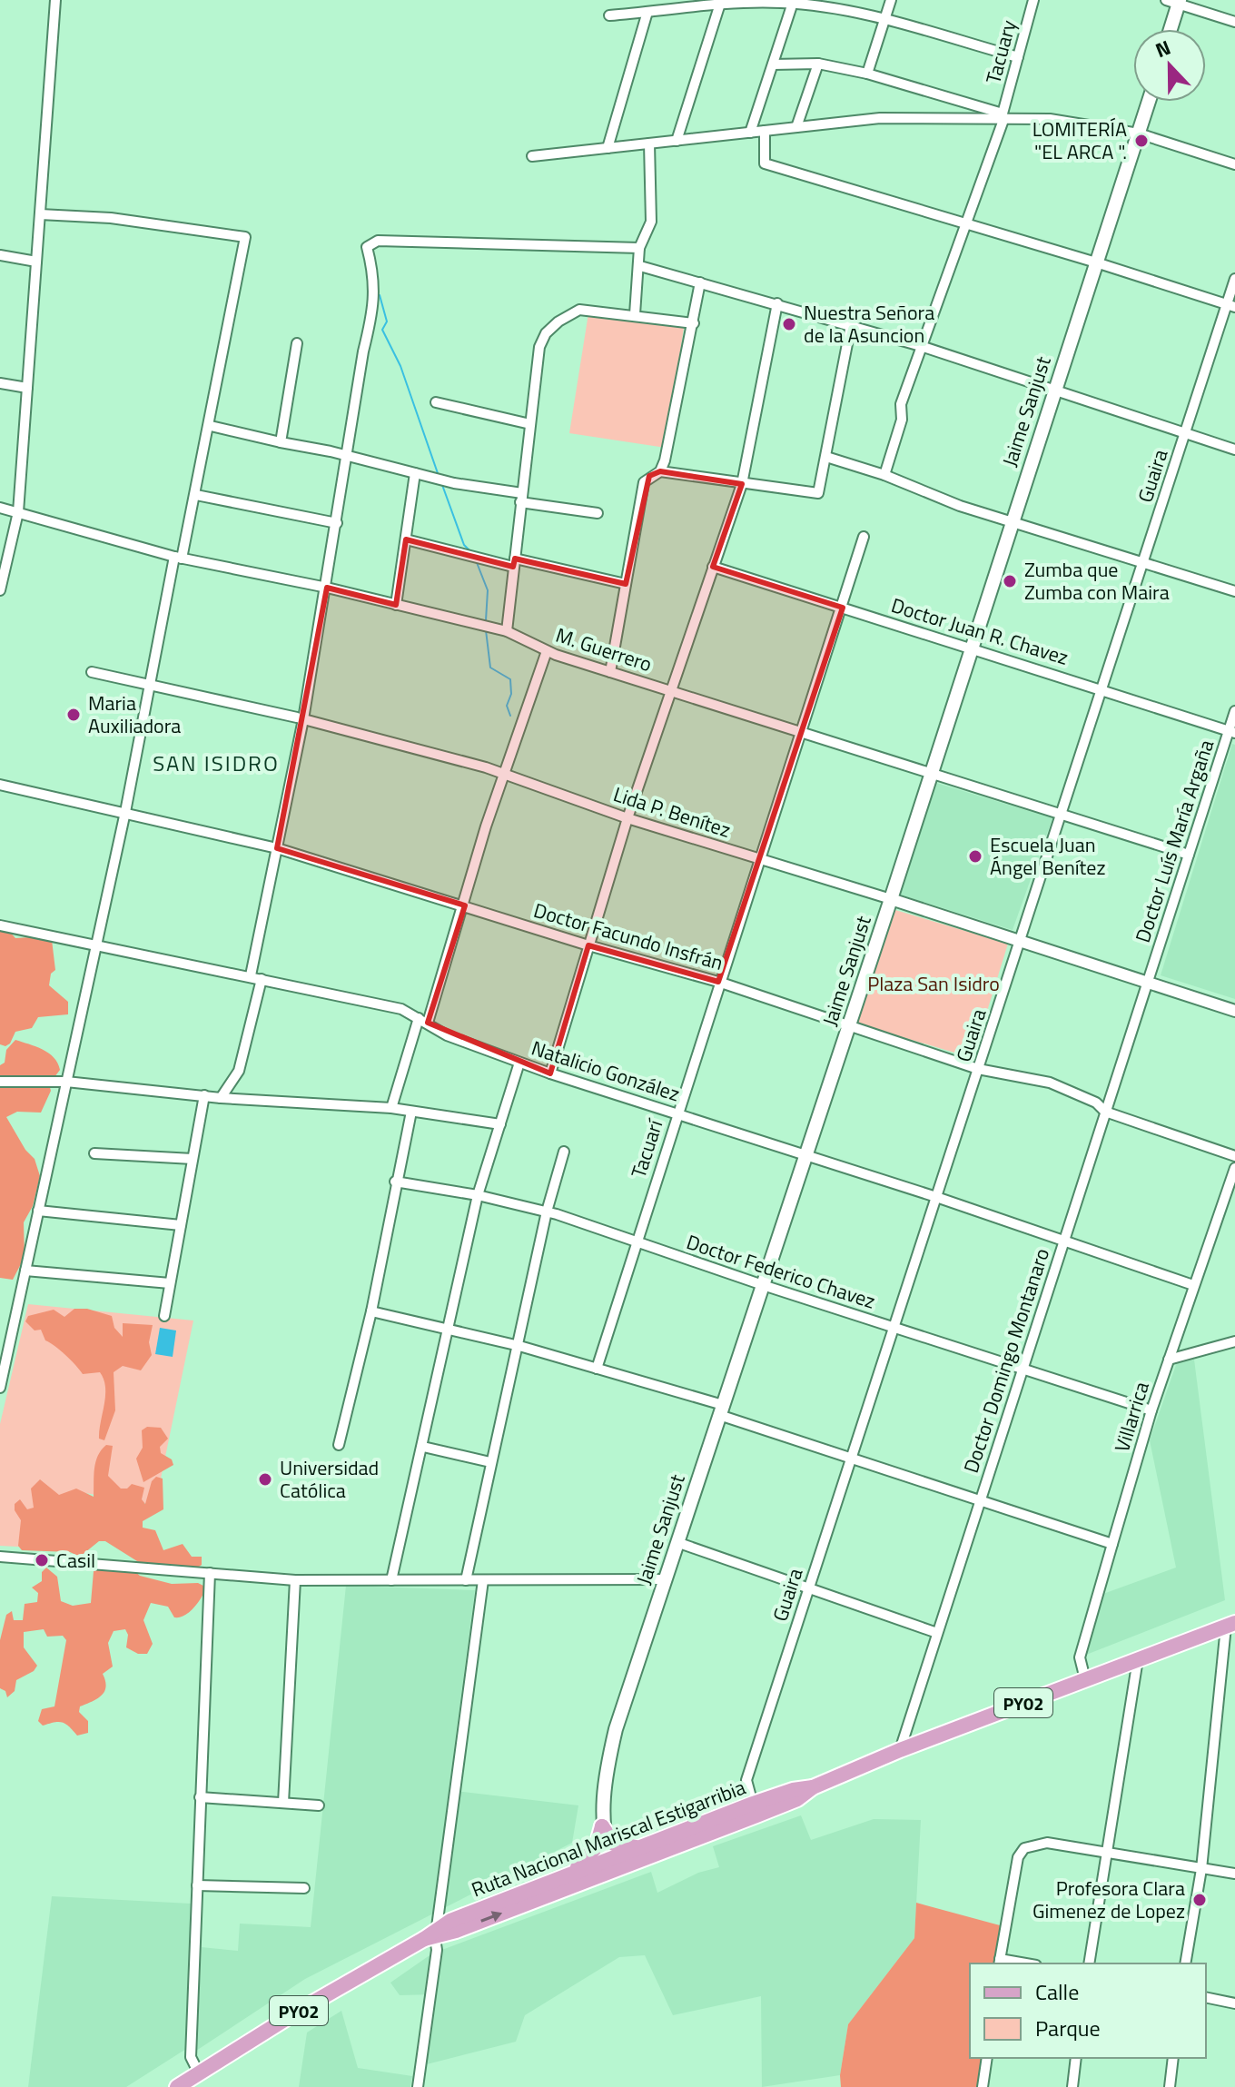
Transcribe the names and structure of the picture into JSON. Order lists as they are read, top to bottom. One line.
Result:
{"streets":{"main road":["Jaime Sanjust","PY02","Ruta Nacional Mariscal Estigarribia"],"street":["Tacuary","Guaira","Doctor Juan R. Chavez","M. Guerrero","Lida P. Benítez","Doctor Luís María Argaña","Doctor Facundo Insfrán","Natalicio González","Tacuarí","Doctor Federico Chavez","Doctor Domingo Montanaro","Villarrica"]},"crossings":[["Jaime Sanjust","Doctor Juan R. Chavez"],["Jaime Sanjust","M. Guerrero"],["Jaime Sanjust","Lida P. Benítez"],["Jaime Sanjust","Doctor Facundo Insfrán"],["Jaime Sanjust","Natalicio González"],["Jaime Sanjust","Doctor Federico Chavez"],["Jaime Sanjust","Ruta Nacional Mariscal Estigarribia"],["Guaira","Doctor Juan R. Chavez"],["Guaira","M. Guerrero"],["Guaira","Lida P. Benítez"],["Guaira","Doctor Facundo Insfrán"],["Guaira","Natalicio González"],["Guaira","Doctor Federico Chavez"],["Guaira","Ruta Nacional Mariscal Estigarribia"],["Doctor Juan R. Chavez","Doctor Luís María Argaña"],["Doctor Juan R. Chavez","Tacuarí"],["M. Guerrero","Doctor Luís María Argaña"],["M. Guerrero","Tacuarí"],["Lida P. Benítez","Doctor Luís María Argaña"],["Lida P. Benítez","Tacuarí"],["Lida P. Benítez","Doctor Domingo Montanaro"],["Doctor Luís María Argaña","Doctor Domingo Montanaro"],["Doctor Facundo Insfrán","Tacuarí"],["Doctor Facundo Insfrán","Doctor Domingo Montanaro"],["Natalicio González","Tacuarí"],["Natalicio González","Doctor Domingo Montanaro"],["Natalicio González","Villarrica"],["Tacuarí","Doctor Federico Chavez"],["Doctor Federico Chavez","Doctor Domingo Montanaro"],["Doctor Federico Chavez","Villarrica"],["Doctor Domingo Montanaro","Ruta Nacional Mariscal Estigarribia"],["Villarrica","Ruta Nacional Mariscal Estigarribia"]],"districts":["SAN ISIDRO"],"parks":["Plaza San Isidro"],"places":["LOMITERÍA \"EL ARCA \".","Nuestra Señora de la Asuncion","Zumba que Zumba con Maira","Maria Auxiliadora","Escuela Juan Ángel Benítez","Universidad Católica","Casil","Profesora Clara Gimenez de Lopez"],"legend":["Calle","Parque"],"north":"top"}
